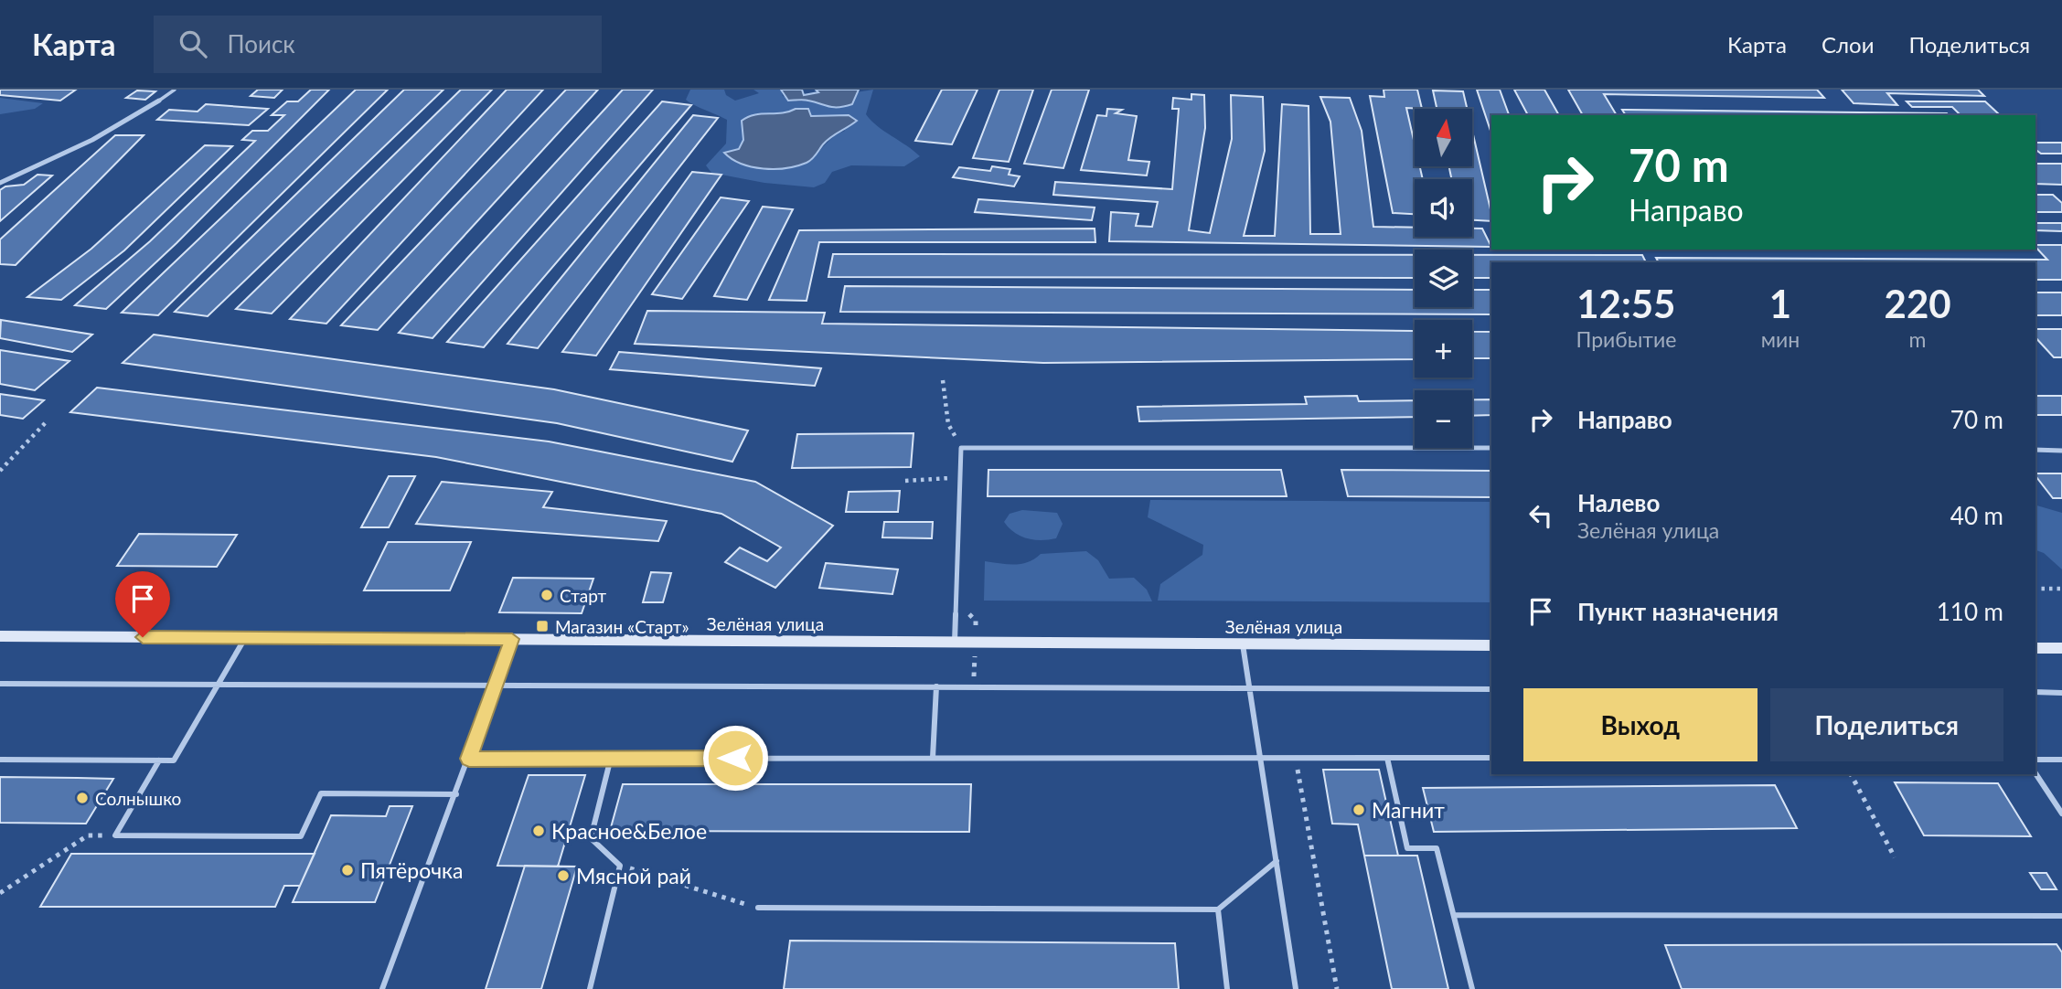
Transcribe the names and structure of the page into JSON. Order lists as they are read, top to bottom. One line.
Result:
{"streets":{"main road":["Зелёная улица"]},"places":{"other":["Старт","Солнышко","Магнит","Красное&Белое","Пятёрочка","Мясной рай"],"transit":["Магазин «Старт»"]},"north":"top","page":{"header":"Карта","search":"Поиск","nav":["Карта","Слои","Поделиться"],"map_buttons":["+","−"],"turn":["70 m","Направо"],"eta":["12:55","Прибытие","1","мин","220","m"],"list":[{"name":"Направо","value":"70 m"},{"name":"Налево","note":"Зелёная улица","value":"40 m"},{"name":"Пункт назначения","value":"110 m"}],"buttons":["Выход","Поделиться"]}}
